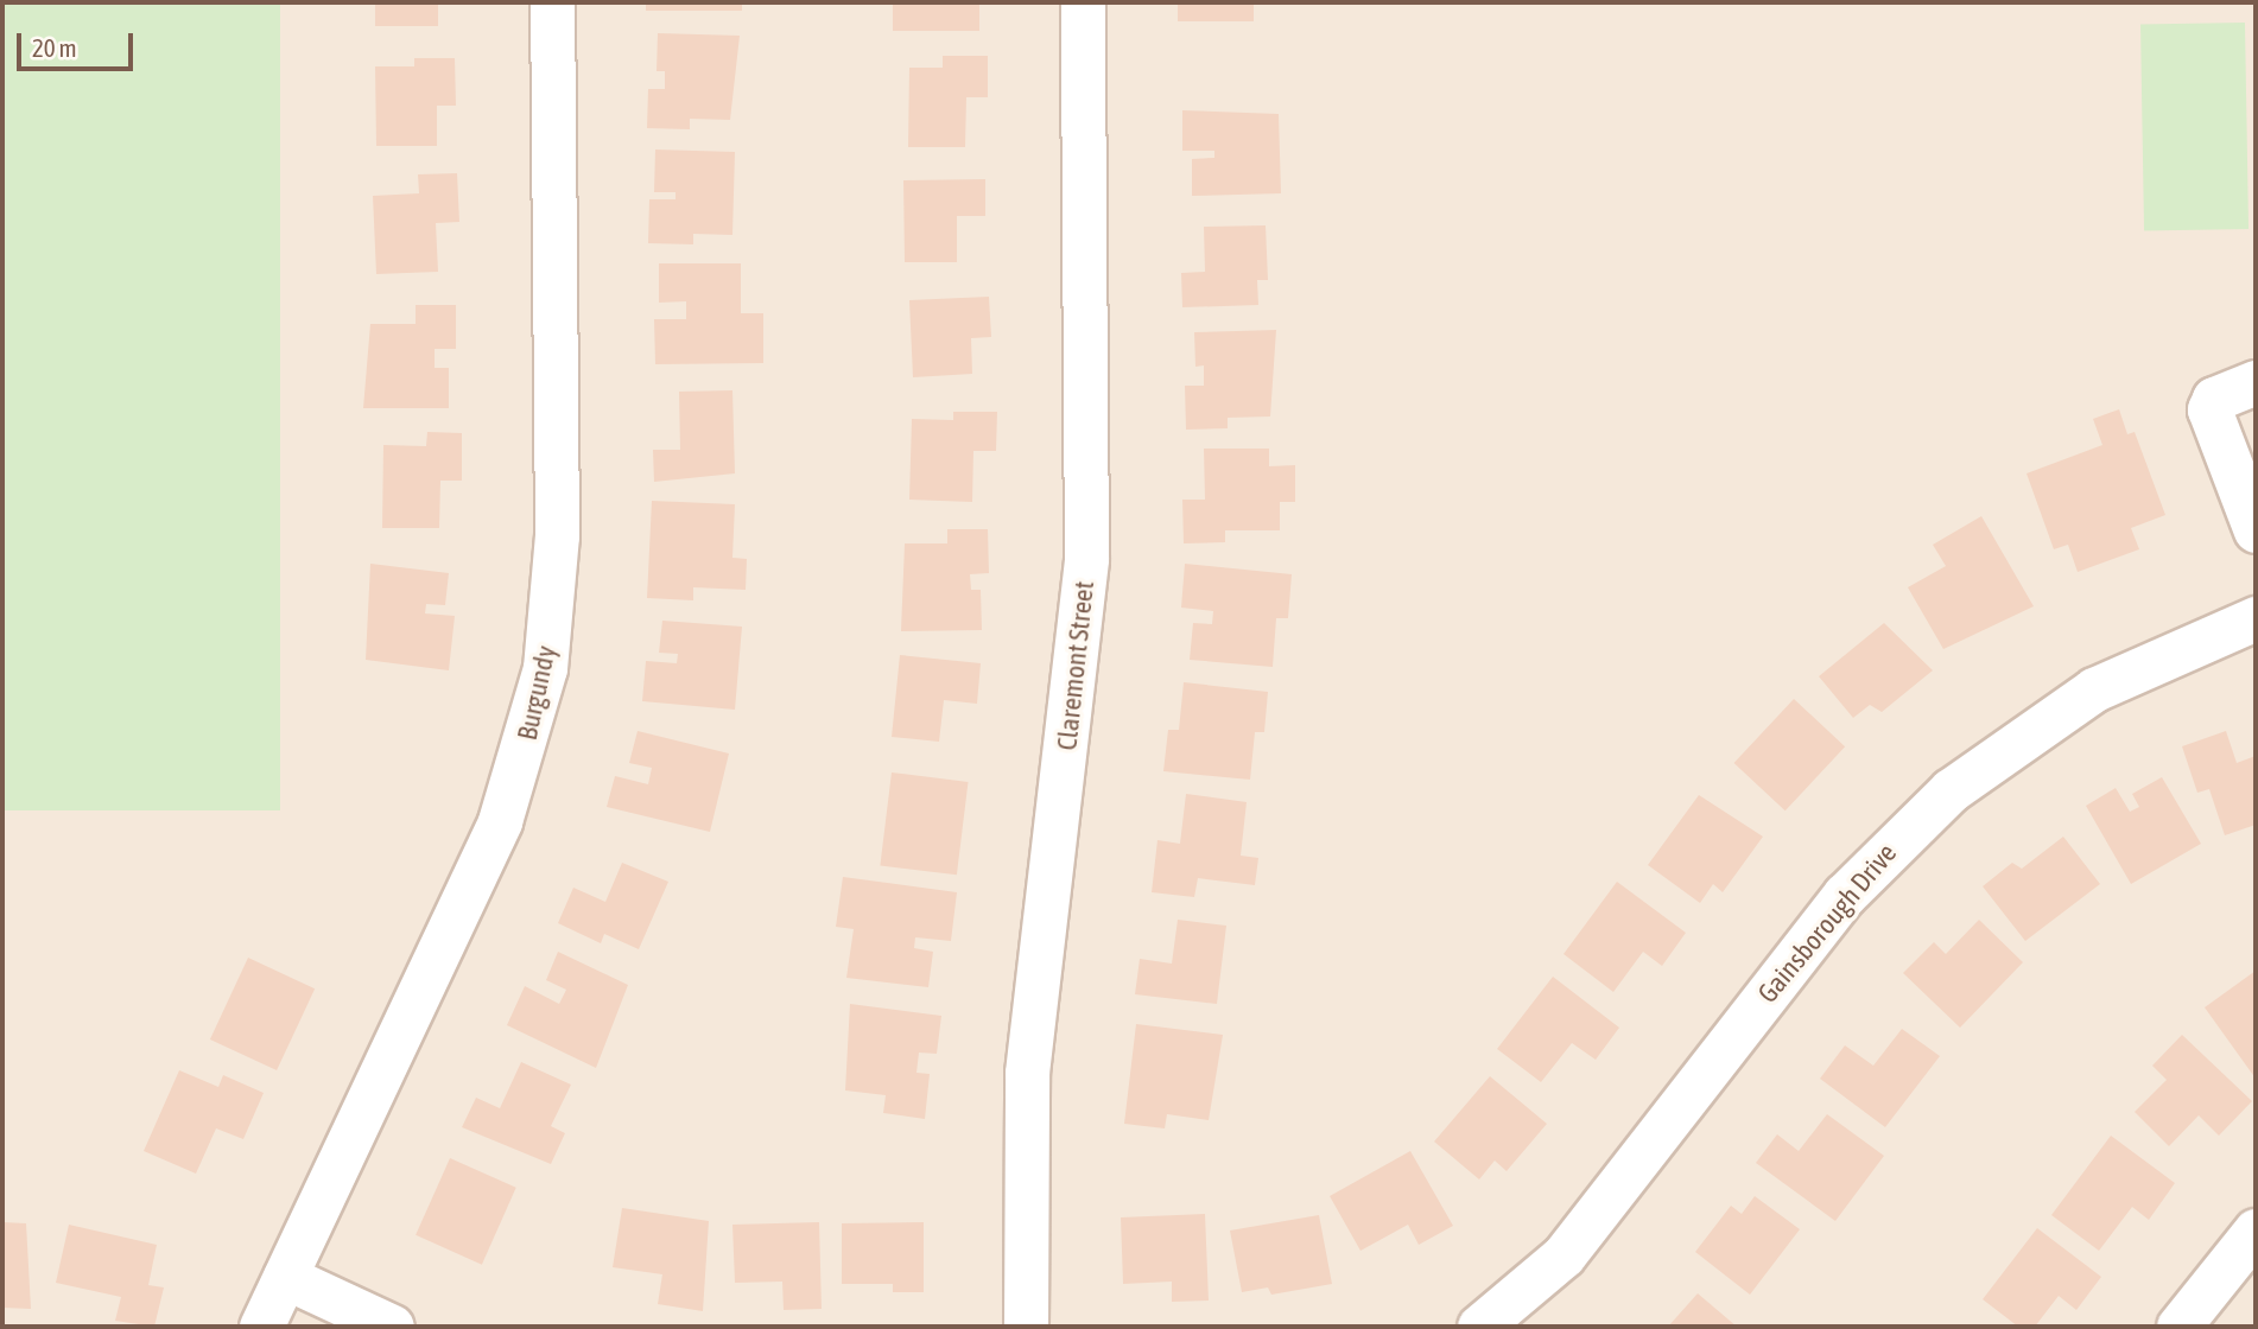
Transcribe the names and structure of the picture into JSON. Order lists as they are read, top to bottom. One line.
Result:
{"streets":{"street":["Claremont Street","Burgundy","Gainsborough Drive"]},"scale_bar":"20 m"}
